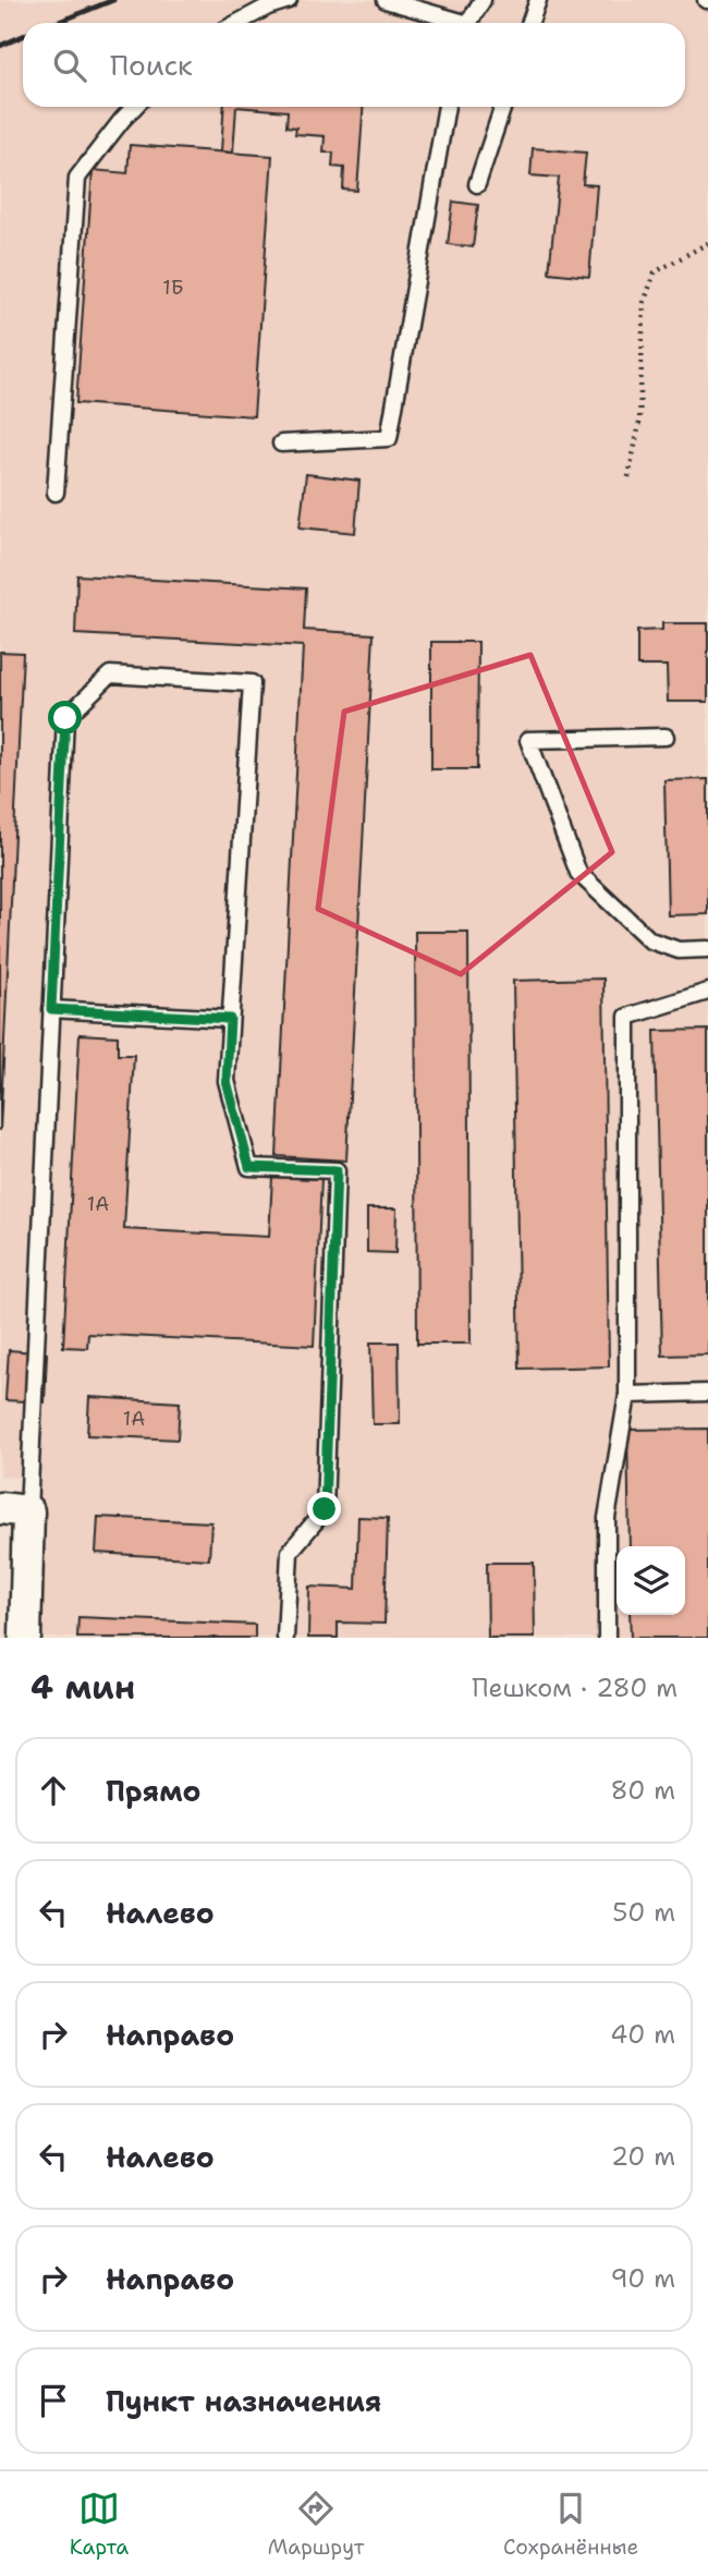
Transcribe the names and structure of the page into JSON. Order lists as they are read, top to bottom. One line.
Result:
{"house_numbers":["1Б","1А","1А"],"page":{"search":"Поиск","heading":["4 мин","Пешком · 280 m"],"list":[["Прямо","80 m"],["Налево","50 m"],["Направо","40 m"],["Налево","20 m"],["Направо","90 m"],"Пункт назначения"],"nav":["Карта","Маршрут","Сохранённые"]}}
